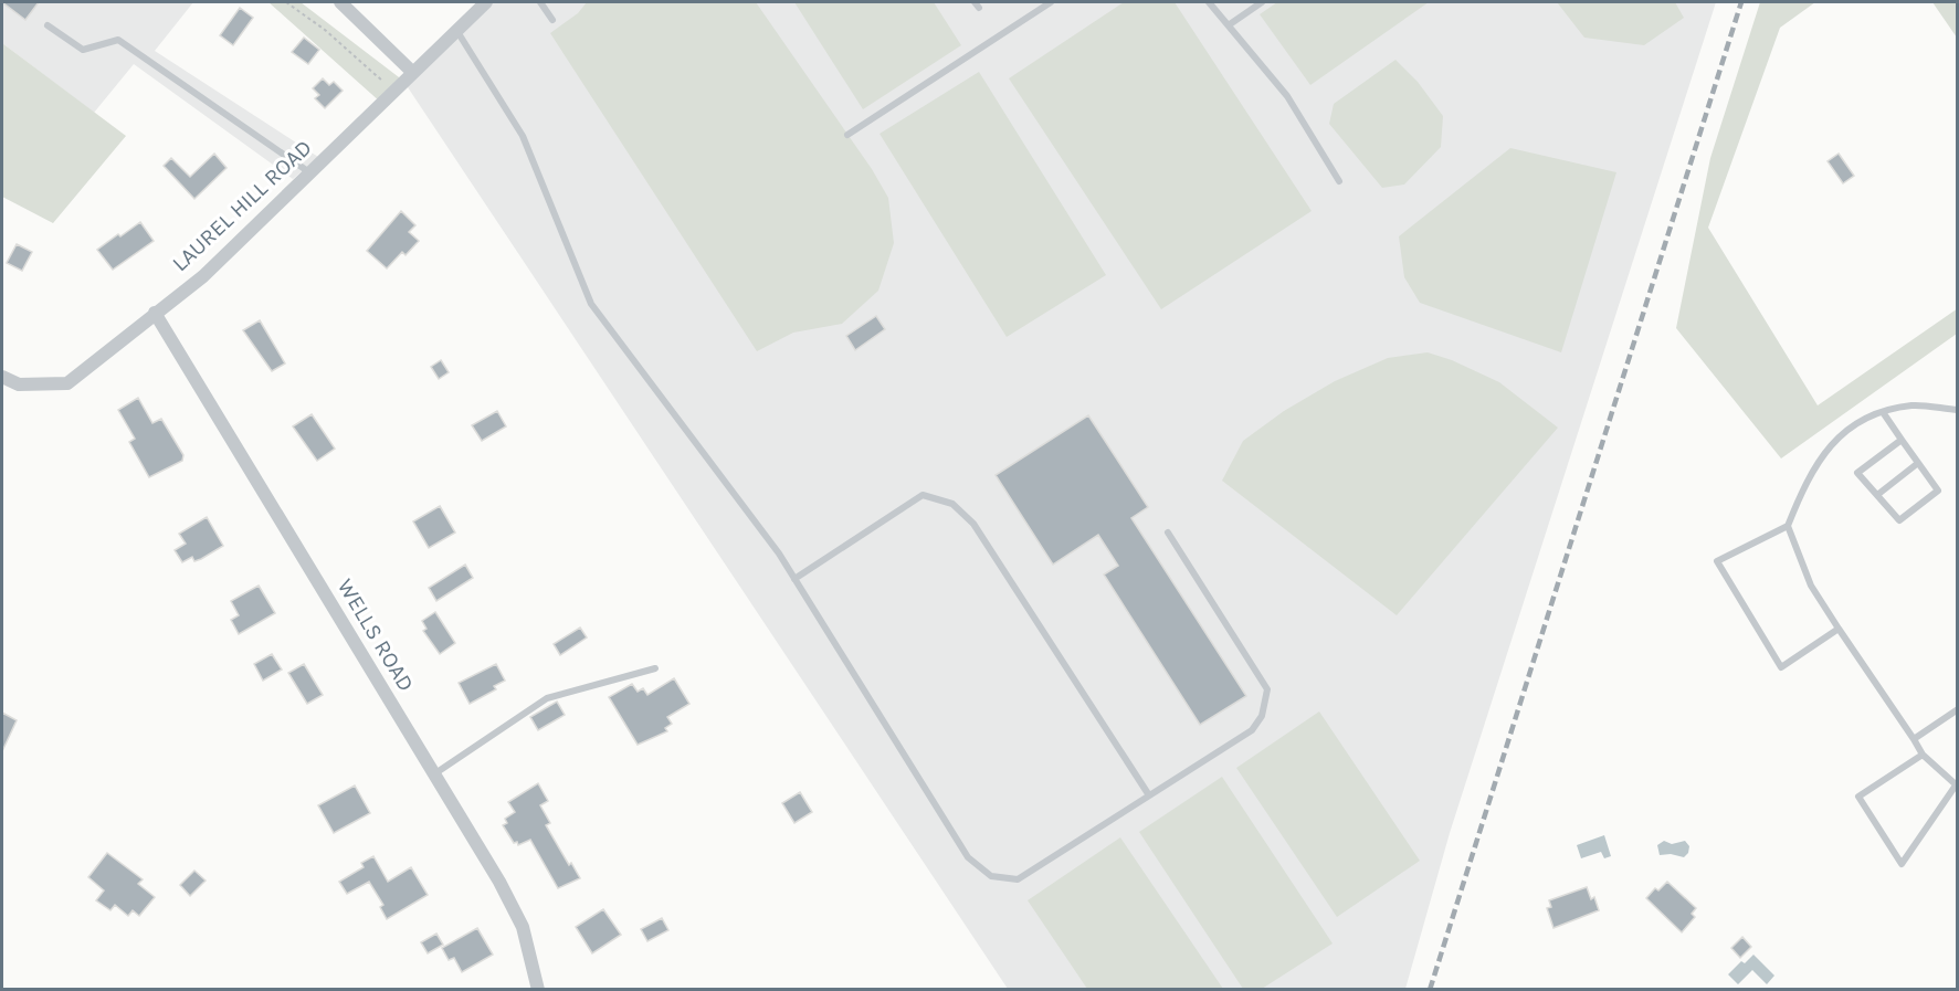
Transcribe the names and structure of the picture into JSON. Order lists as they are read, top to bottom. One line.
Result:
{"streets":{"street":["LAUREL HILL ROAD","WELLS ROAD"]},"crossings":[["LAUREL HILL ROAD","WELLS ROAD"]]}
